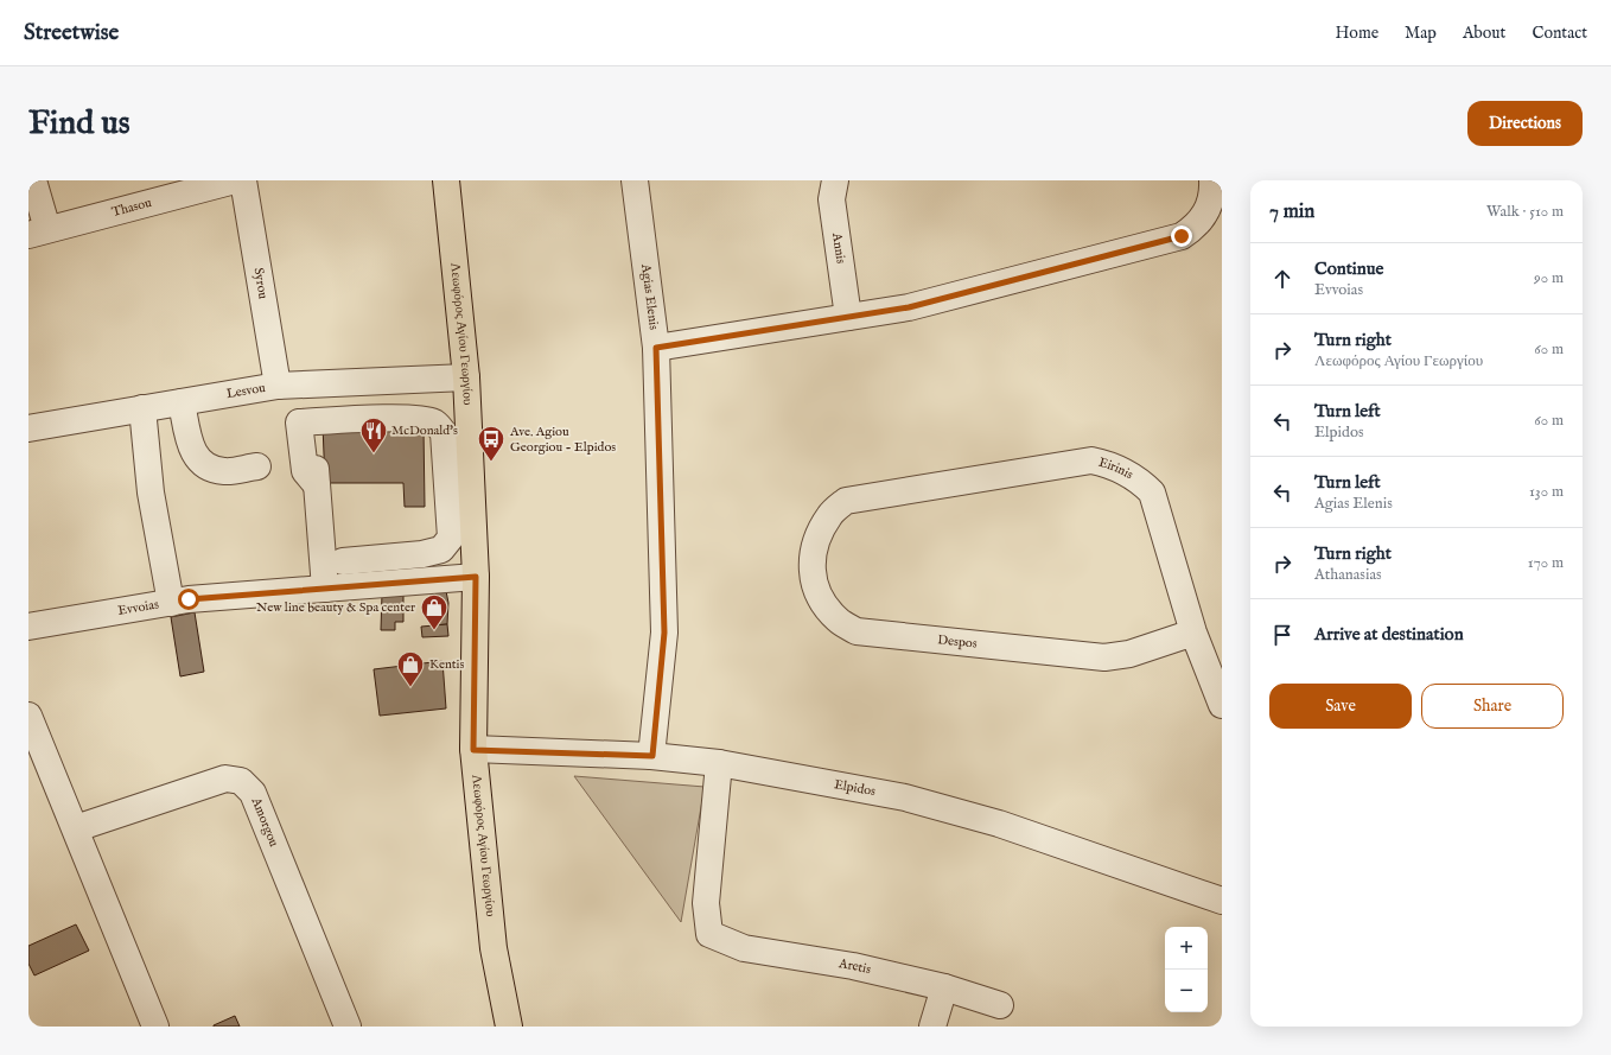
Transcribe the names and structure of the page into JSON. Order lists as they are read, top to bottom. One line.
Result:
{"streets":{"main road":["Λεωφόρος Αγίου Γεωργίου"],"street":["Thasou","Annis","Syrou","Agias Elenis","Lesvou","Eirinis","Evvoias","Despos","Elpidos","Amorgou","Aretis"]},"crossings":[["Syrou","Lesvou"],["Agias Elenis","Elpidos"],["Λεωφόρος Αγίου Γεωργίου","Lesvou"],["Λεωφόρος Αγίου Γεωργίου","Evvoias"],["Λεωφόρος Αγίου Γεωργίου","Elpidos"],["Eirinis","Despos"],["Elpidos","Aretis"]],"places":{"restaurant":["McDonald's"],"bus stop":["Ave. Agiou Georgiou - Elpidos"],"shop":["New line beauty & Spa center","Kentis"]},"page":{"header":"Streetwise","nav":["Home","Map","About","Contact"],"buttons":["Directions",["Save","Share"]],"title":"Find us","heading":["7 min","Walk · 510 m"],"list":[["Continue","Evvoias","90 m"],["Turn right","Λεωφόρος Αγίου Γεωργίου","60 m"],["Turn left","Elpidos","60 m"],["Turn left","Agias Elenis","130 m"],["Turn right","Athanasias","170 m"],"Arrive at destination"],"map_buttons":["+","−"]}}
